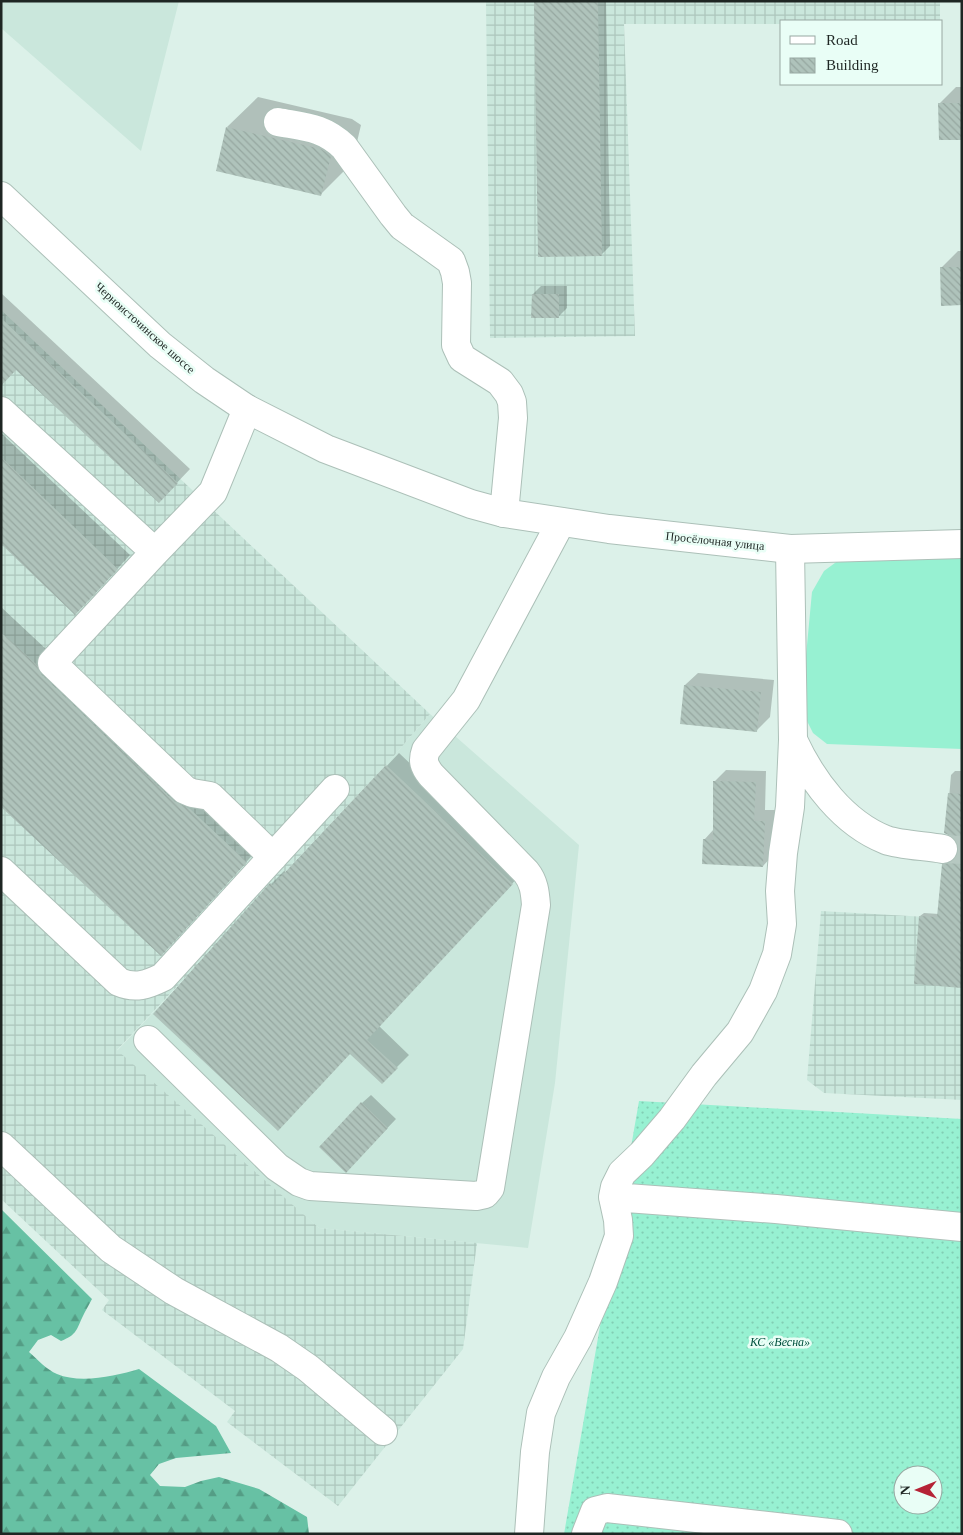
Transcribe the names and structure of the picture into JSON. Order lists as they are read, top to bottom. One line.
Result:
{"streets":{"main road":["Черноисточинское шоссе","Просёлочная улица"]},"crossings":[["Черноисточинское шоссе","Просёлочная улица"]],"parks":["КС «Весна»"],"legend":["Road","Building"],"north":"left"}
